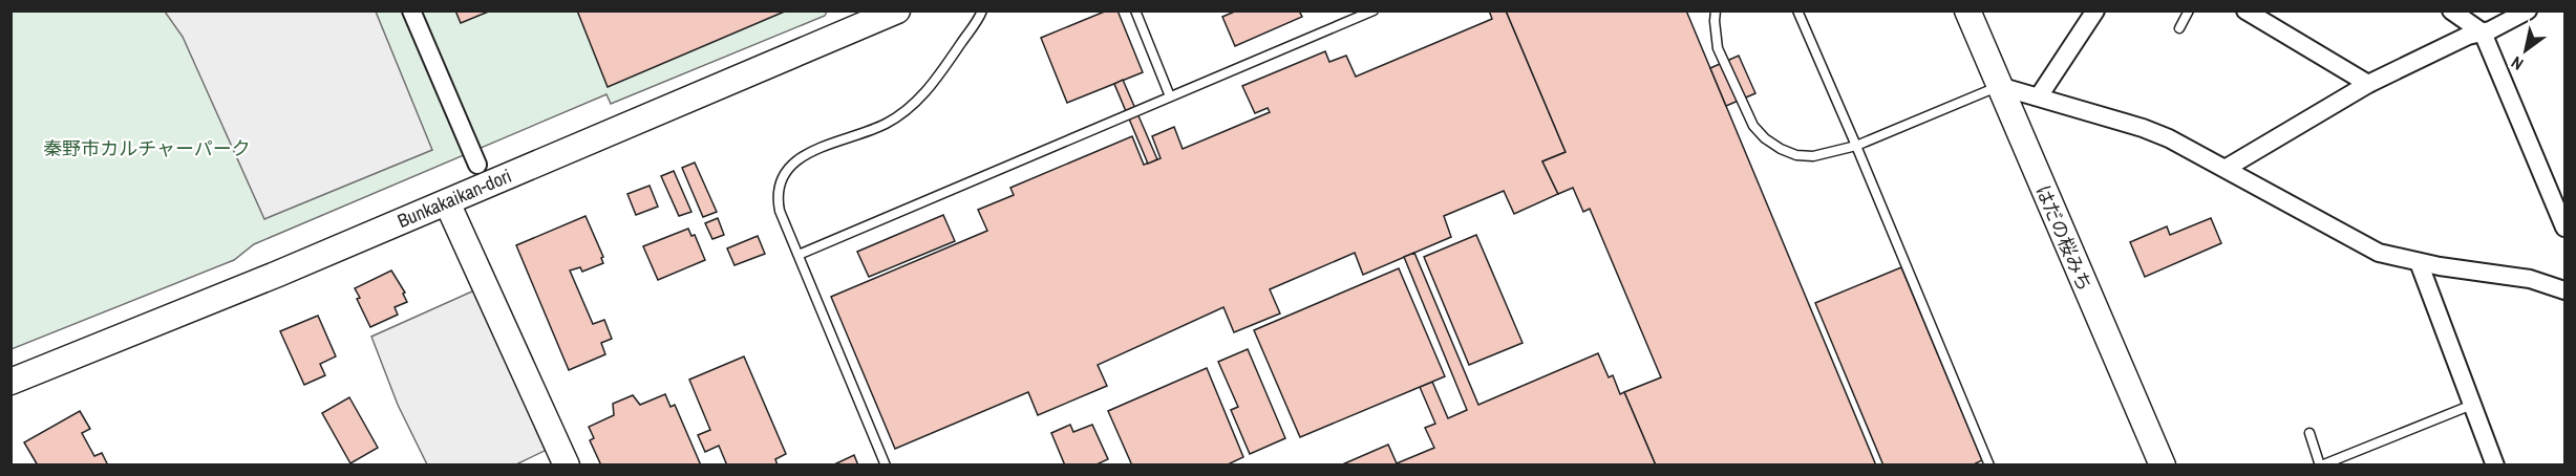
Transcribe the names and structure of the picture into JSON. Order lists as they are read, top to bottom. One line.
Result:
{"streets":{"street":["Bunkakaikan-dori","はだの桜みち"]},"parks":["秦野市カルチャーパーク"],"north":"bottom left"}
